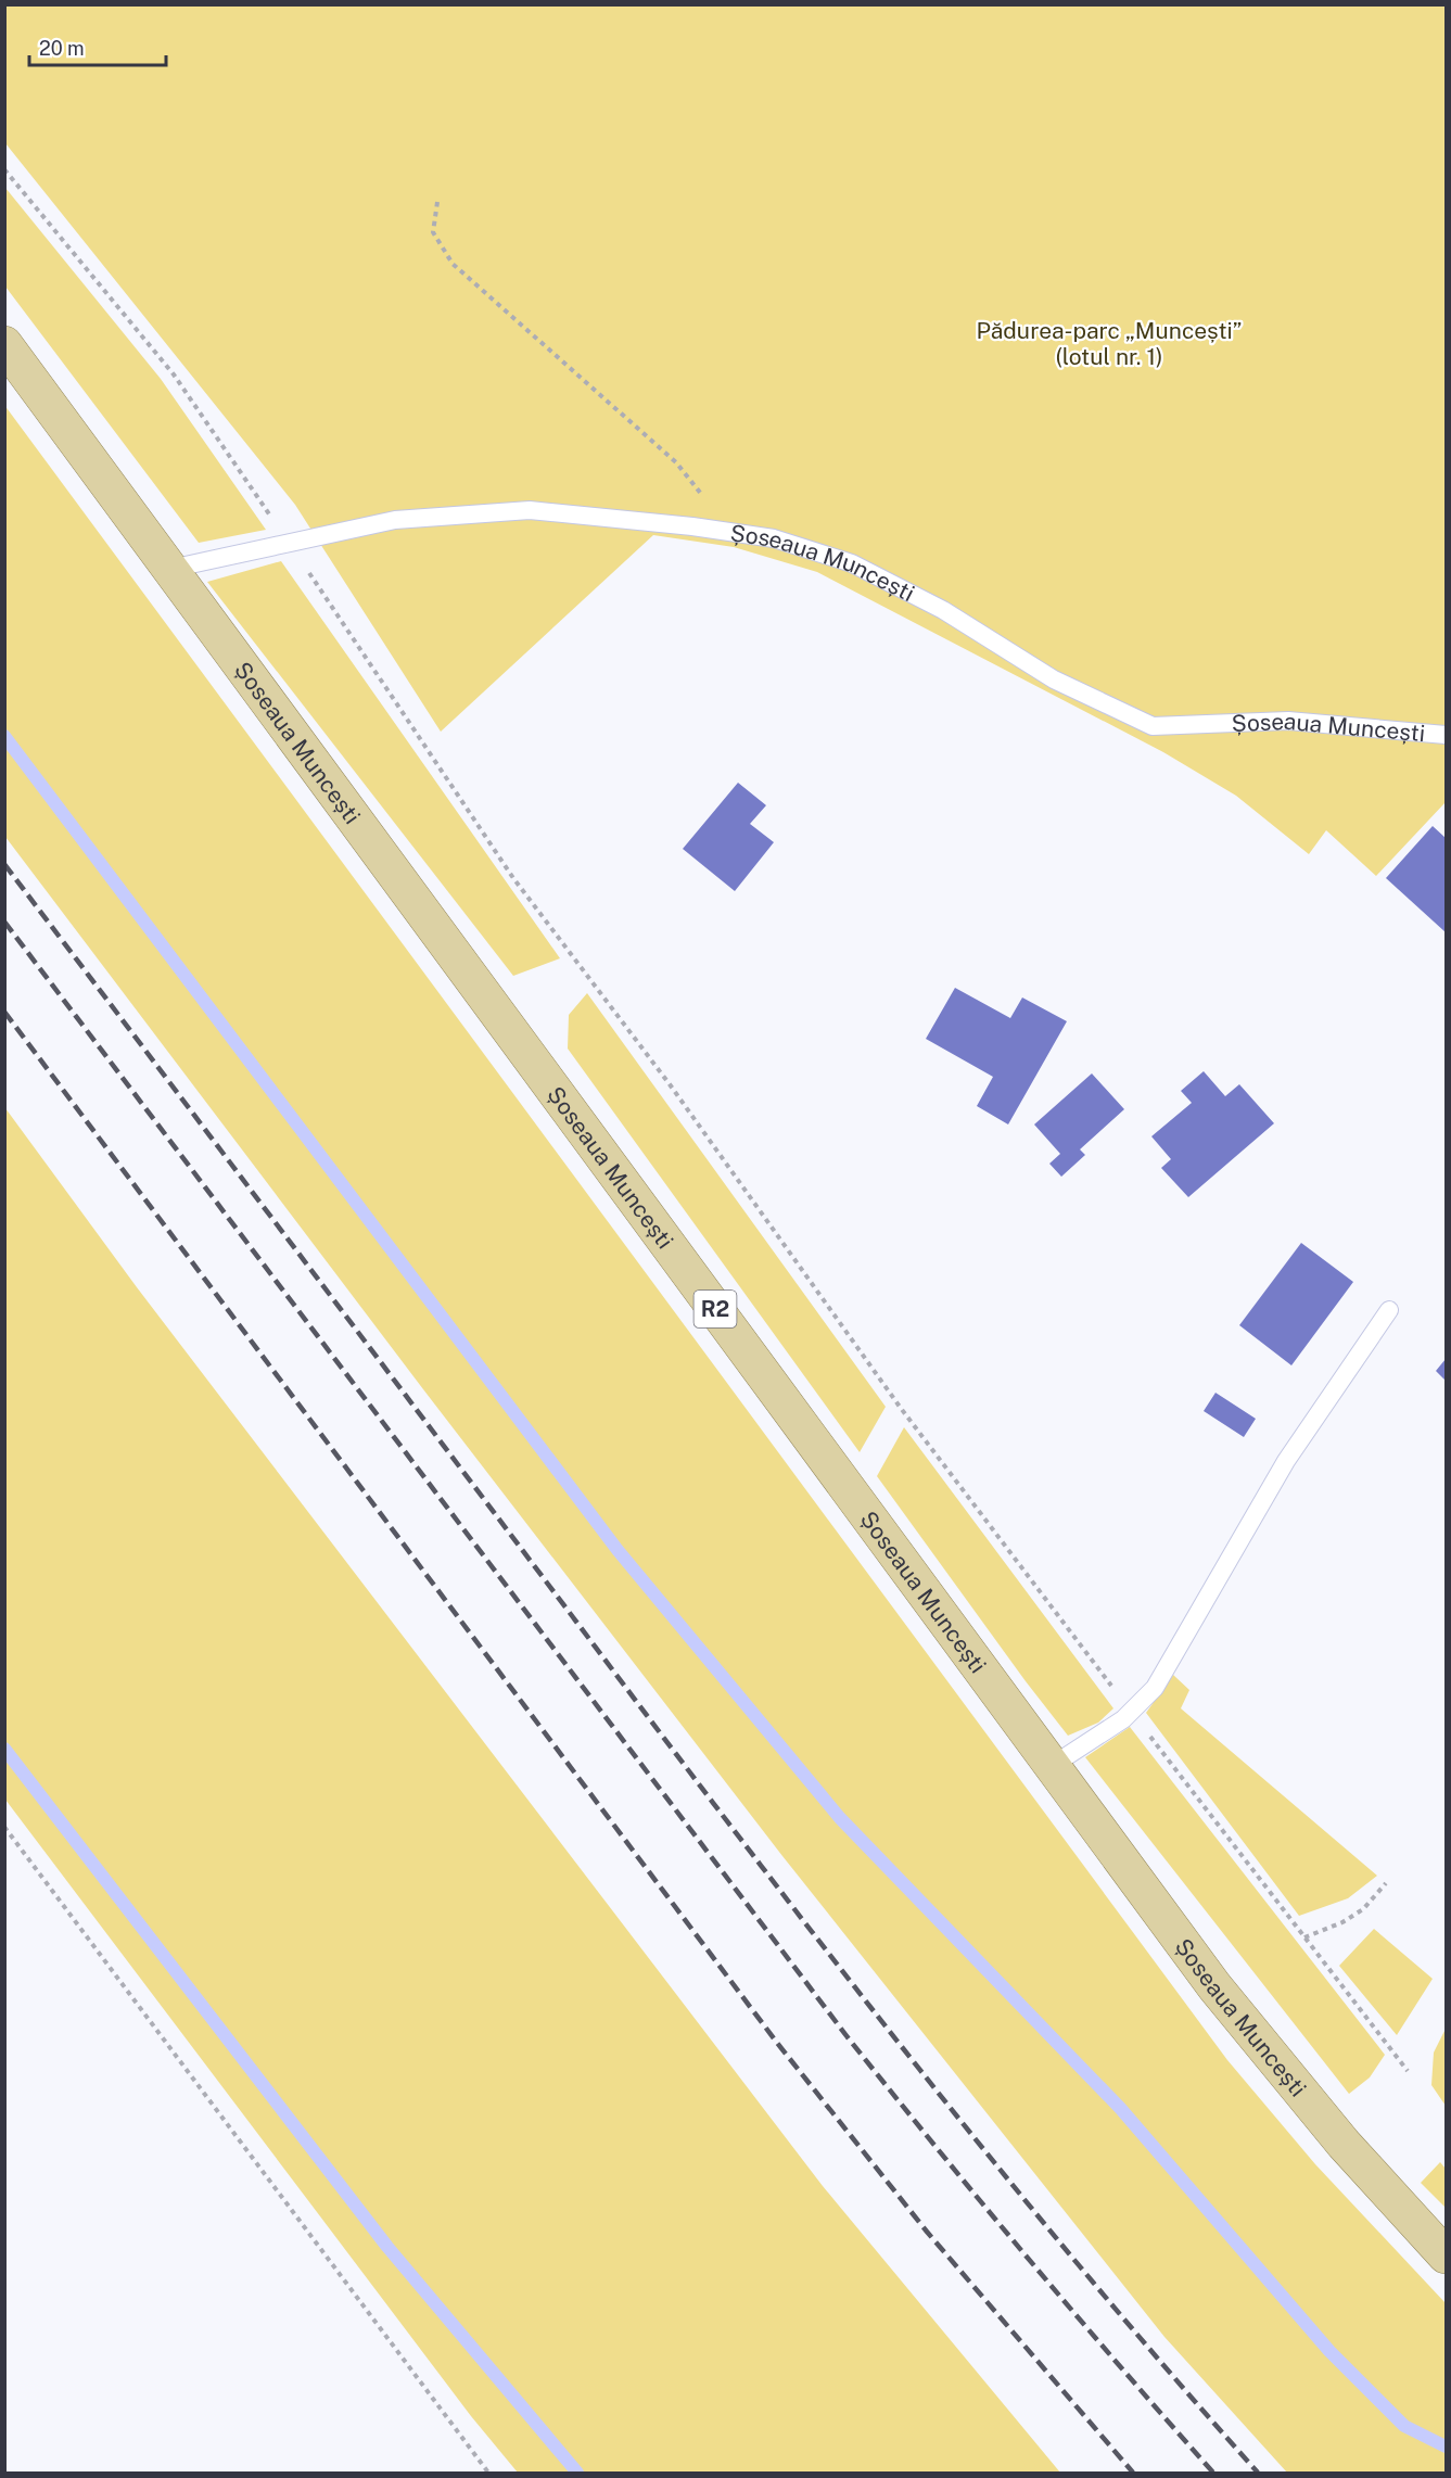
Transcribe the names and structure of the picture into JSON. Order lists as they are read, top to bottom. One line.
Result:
{"streets":{"main road":["Șoseaua Muncești","R2"]},"parks":["Pădurea-parc „Muncești” (lotul nr. 1)"],"scale_bar":"20 m"}
